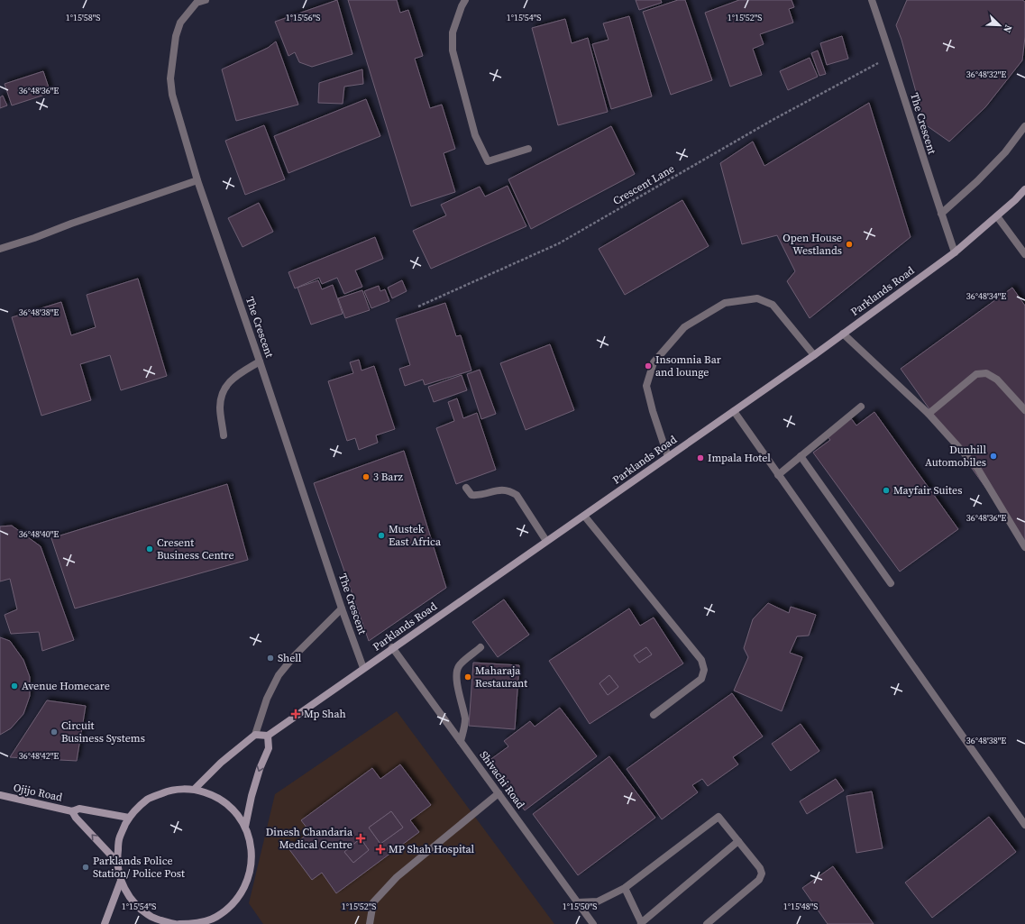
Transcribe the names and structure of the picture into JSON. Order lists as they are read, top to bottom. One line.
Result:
{"streets":{"main road":["Parklands Road","Ojijo Road"],"street":["The Crescent","Shivachi Road"],"path":["Crescent Lane"]},"crossings":[["The Crescent","Crescent Lane"],["The Crescent","Parklands Road"],["Parklands Road","Shivachi Road"]],"places":{"other":["Open House Westlands","Insomnia Bar and lounge","Dunhill Automobiles","Impala Hotel","3 Barz","Mayfair Suites","Mustek East Africa","Cresent Business Centre","Shell","Maharaja Restaurant","Avenue Homecare","Circuit Business Systems","Parklands Police Station/ Police Post"],"health":["Mp Shah","Dinesh Chandaria Medical Centre","MP Shah Hospital"]},"north":"bottom right","coordinates":["1°15'58\"S","1°15'56\"S","1°15'54\"S","1°15'52\"S","36°48'32\"E","36°48'36\"E","36°48'34\"E","36°48'38\"E","36°48'40\"E","36°48'42\"E","1°15'50\"S","1°15'48\"S"]}
